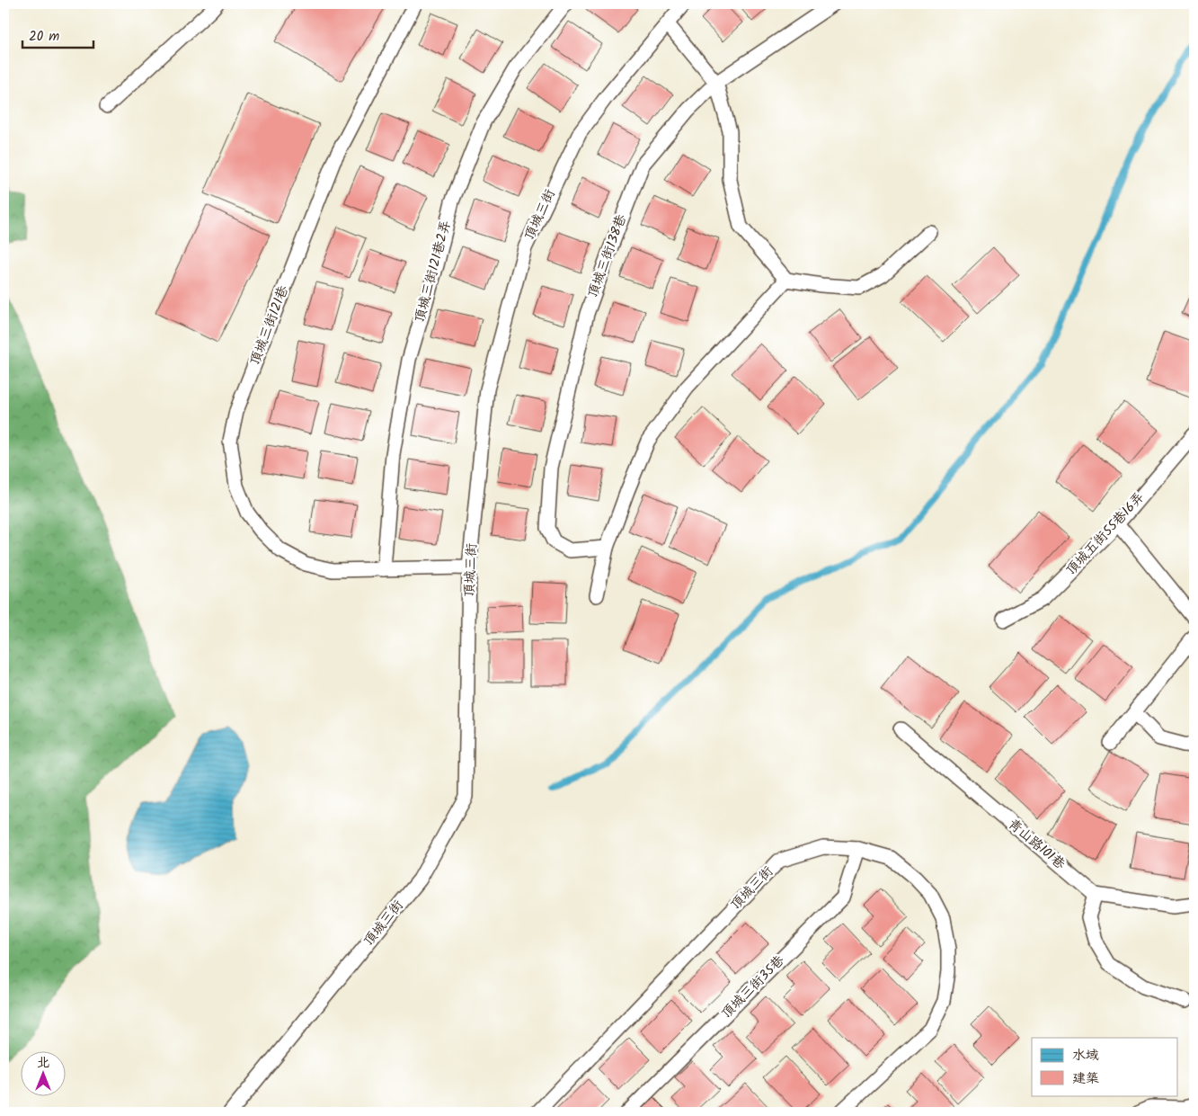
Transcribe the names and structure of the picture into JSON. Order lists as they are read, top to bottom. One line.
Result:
{"streets":{"lane":["頂城三街","頂城三街138巷","頂城三街121巷2弄","頂城三街121巷","頂城五街55巷16弄","青山路101巷","頂城三街35巷"]},"crossings":[["頂城三街","頂城三街121巷"],["頂城三街","頂城三街35巷"],["頂城三街121巷2弄","頂城三街121巷"]],"legend":["水域","建築"],"scale_bar":"20 m","north":"top"}
